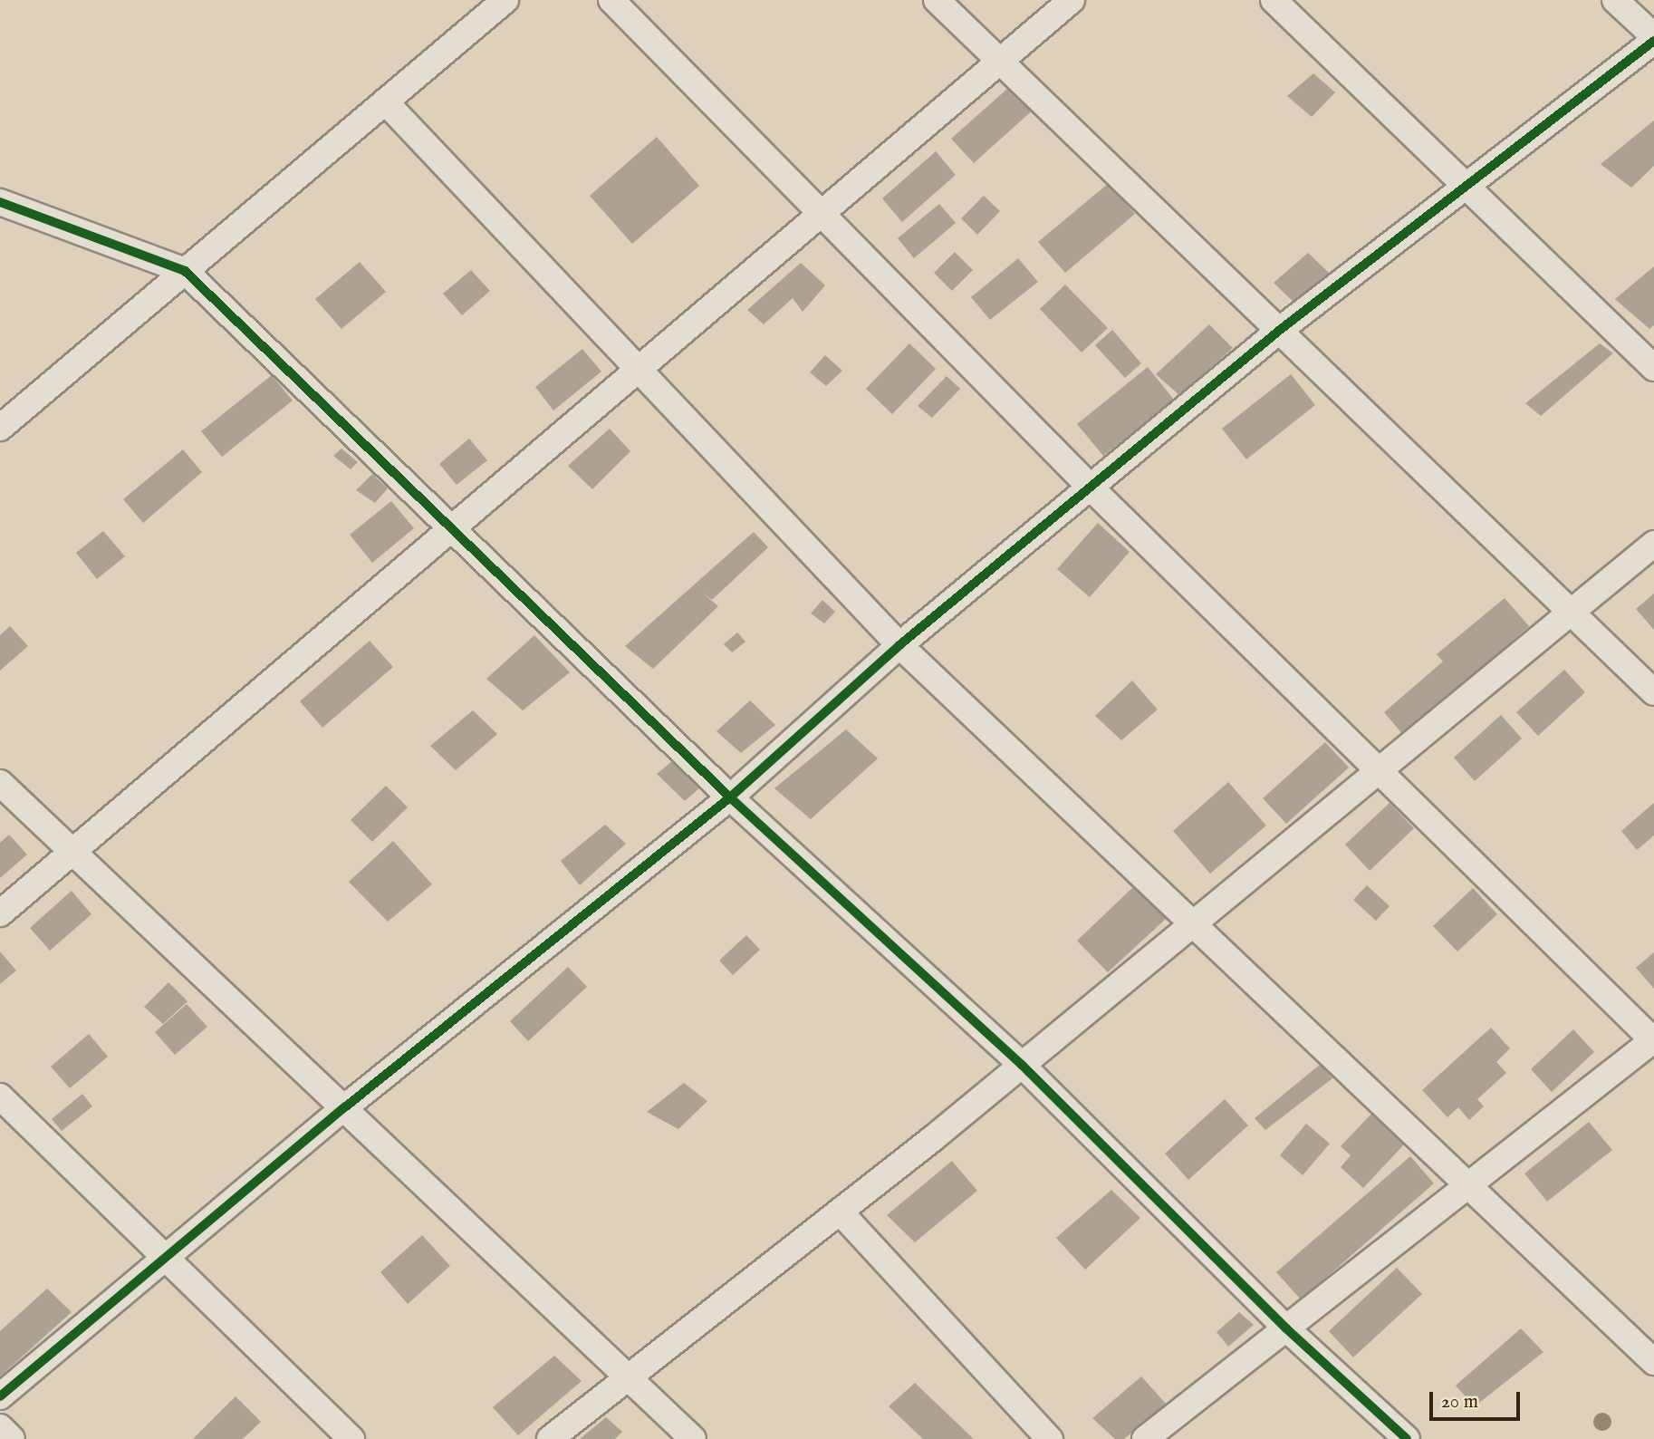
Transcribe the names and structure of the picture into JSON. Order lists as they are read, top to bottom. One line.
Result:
{"scale_bar":"20 m"}
